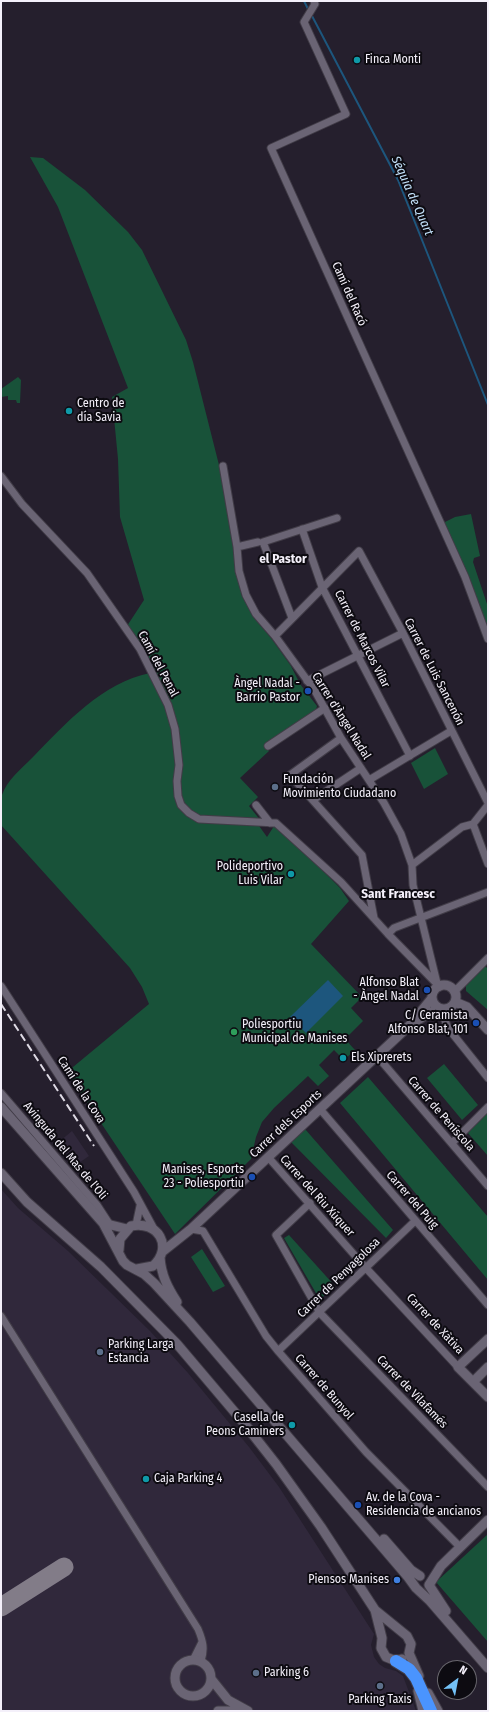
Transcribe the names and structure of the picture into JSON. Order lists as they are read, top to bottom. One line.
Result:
{"streets":{"main road":["Carrer dels Esports","Carrer de Xàtiva"],"street":["Camí del Racó","Carrer de Marcos Vilar","Camí del Penal","Carrer de Luis Sancenón","Carrer d'Àngel Nadal","Camí de la Cova","Carrer de Peníscola","Avinguda del Mas de l'Oli","Carrer del Riu Xúquer","Carrer del Puig","Carrer de Penyagolosa","Carrer de Bunyol","Carrer de Vilafamés"]},"crossings":[["Carrer de Marcos Vilar","Carrer de Luis Sancenón"],["Carrer d'Àngel Nadal","Carrer dels Esports"],["Camí de la Cova","Carrer dels Esports"],["Carrer de Peníscola","Carrer dels Esports"],["Carrer dels Esports","Carrer del Riu Xúquer"],["Carrer dels Esports","Carrer del Puig"],["Carrer dels Esports","Carrer de Bunyol"],["Carrer del Riu Xúquer","Carrer de Penyagolosa"],["Carrer del Riu Xúquer","Carrer de Xàtiva"],["Carrer del Riu Xúquer","Carrer de Vilafamés"],["Carrer del Puig","Carrer de Penyagolosa"],["Carrer de Penyagolosa","Carrer de Xàtiva"],["Carrer de Penyagolosa","Carrer de Bunyol"],["Carrer de Penyagolosa","Carrer de Vilafamés"]],"districts":["el Pastor","Sant Francesc"],"water":["Séquia de Quart"],"places":["Finca Monti","Centro de día Savia","Àngel Nadal - Barrio Pastor","Fundación Movimiento Ciudadano","Polideportivo Luis Vilar","Alfonso Blat - Àngel Nadal","C/ Ceramista Alfonso Blat, 101","Poliesportiu Municipal de Manises","Els Xiprerets","Manises, Esports 23 - Poliesportiu","Parking Larga Estancia","Casella de Peons Caminers","Caja Parking 4","Av. de la Cova - Residencia de ancianos","Piensos Manises","Parking 6","Parking Taxis"],"north":"top right"}
